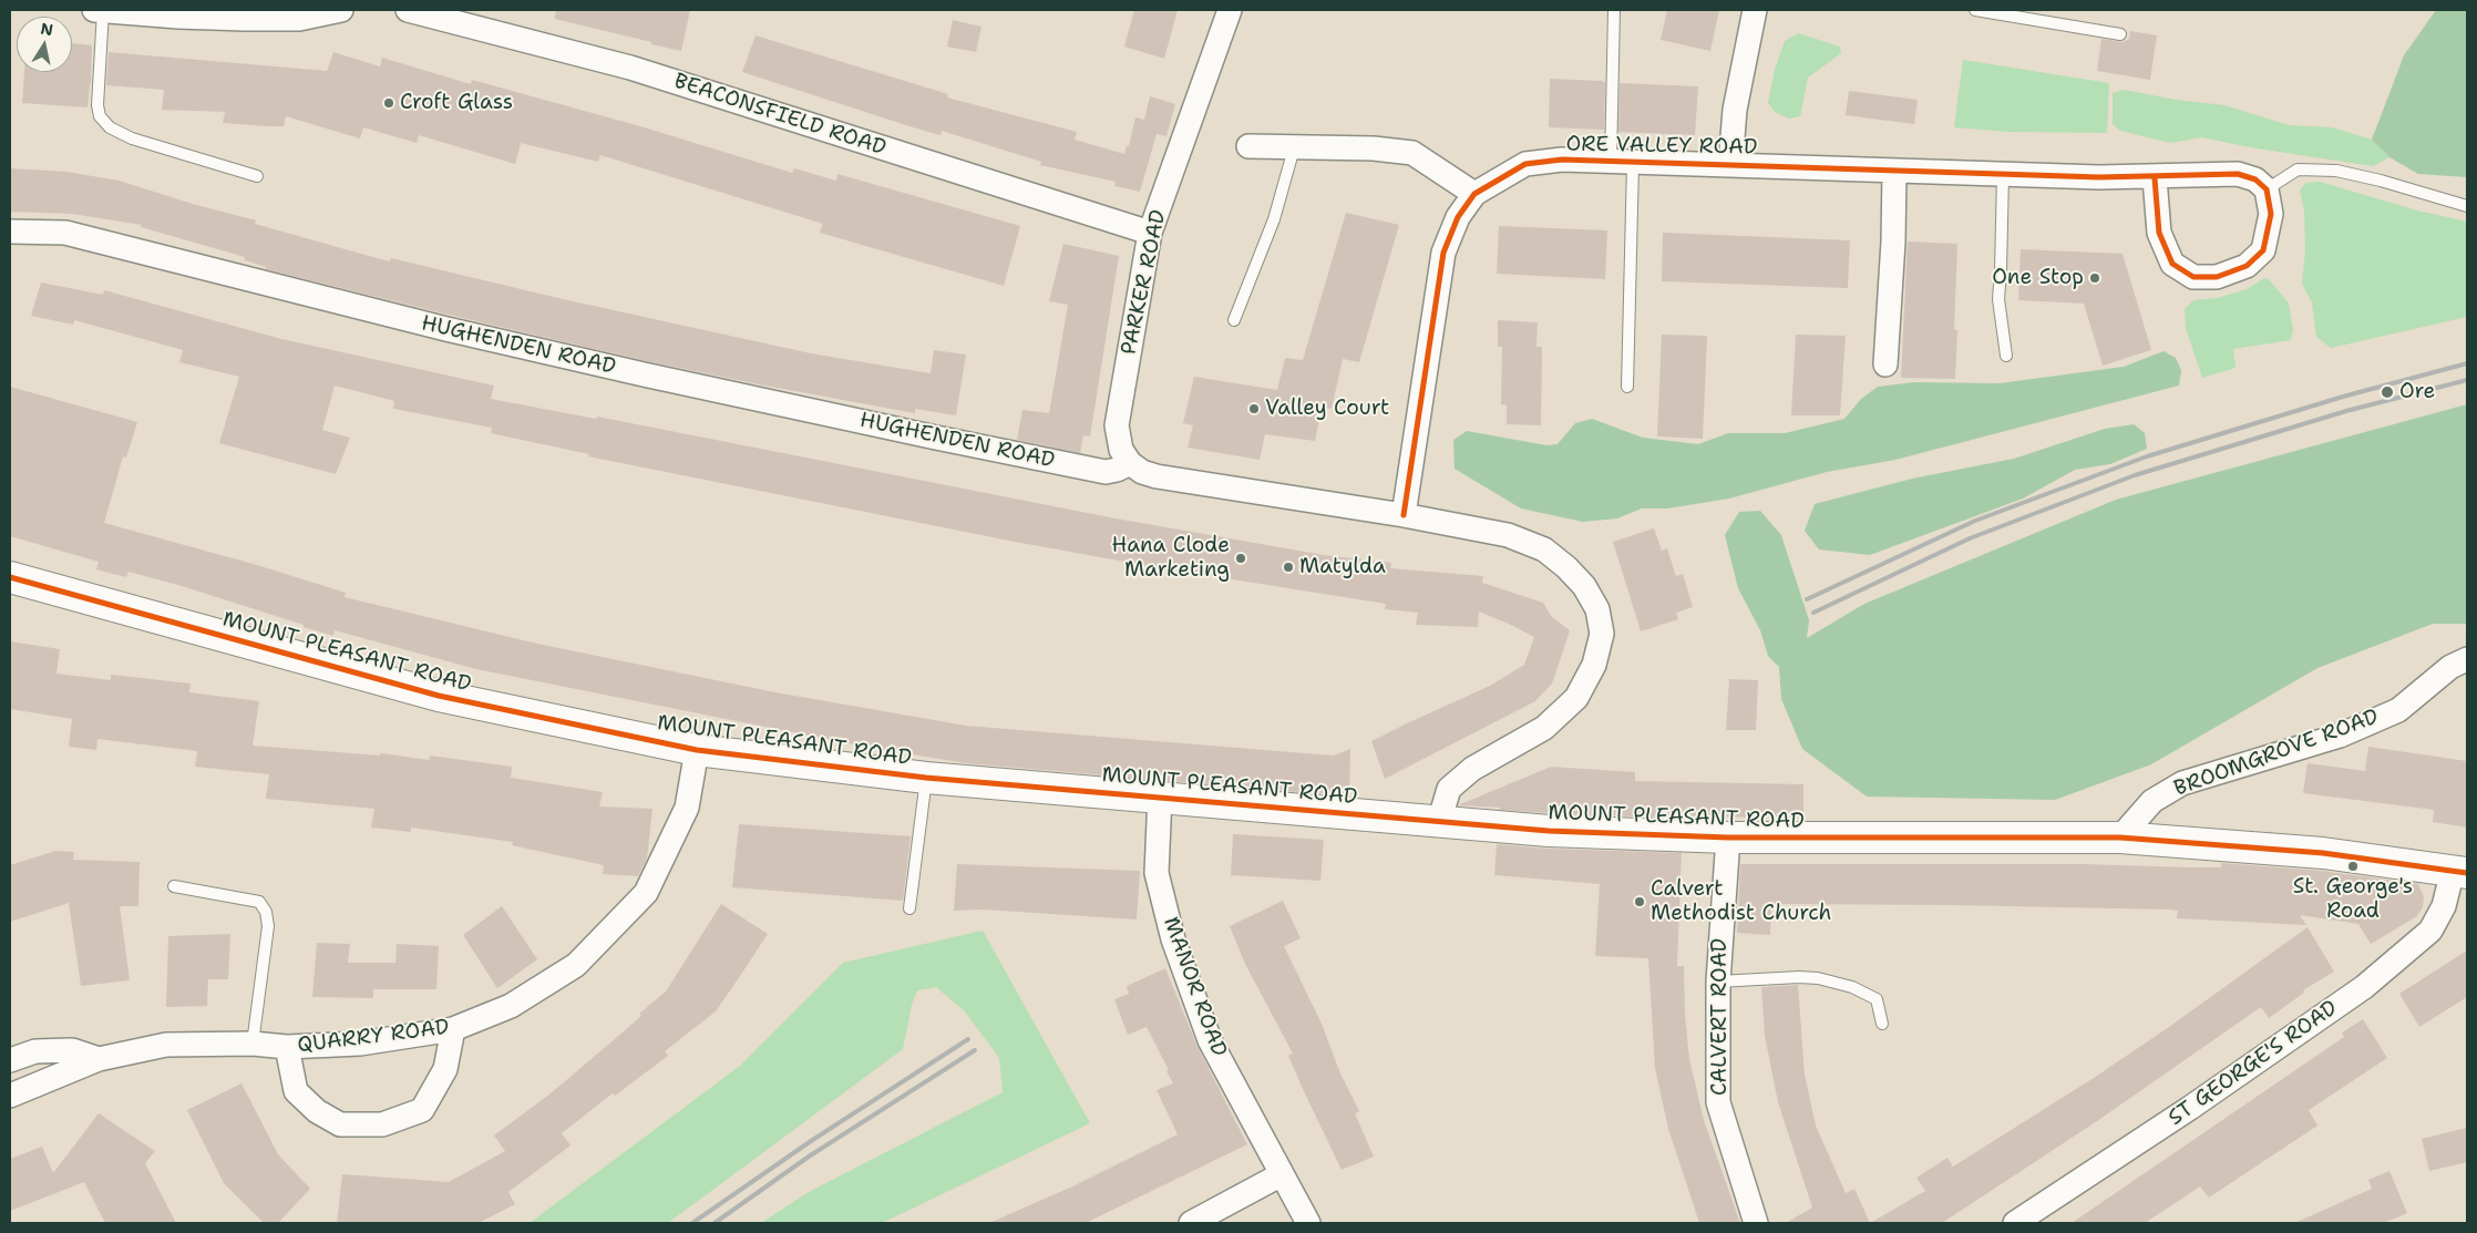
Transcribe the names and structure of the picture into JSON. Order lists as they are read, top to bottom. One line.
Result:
{"streets":{"street":["BEACONSFIELD ROAD","ORE VALLEY ROAD","PARKER ROAD","HUGHENDEN ROAD","MOUNT PLEASANT ROAD","BROOMGROVE ROAD","MANOR ROAD","CALVERT ROAD","QUARRY ROAD","ST GEORGE'S ROAD"]},"crossings":[["BEACONSFIELD ROAD","PARKER ROAD"],["PARKER ROAD","HUGHENDEN ROAD"],["MOUNT PLEASANT ROAD","BROOMGROVE ROAD"],["MOUNT PLEASANT ROAD","MANOR ROAD"],["MOUNT PLEASANT ROAD","CALVERT ROAD"],["MOUNT PLEASANT ROAD","QUARRY ROAD"],["MOUNT PLEASANT ROAD","ST GEORGE'S ROAD"]],"places":["Croft Glass","One Stop","Ore","Valley Court","Hana Clode Marketing","Matylda","St. George's Road","Calvert Methodist Church"],"north":"top"}
